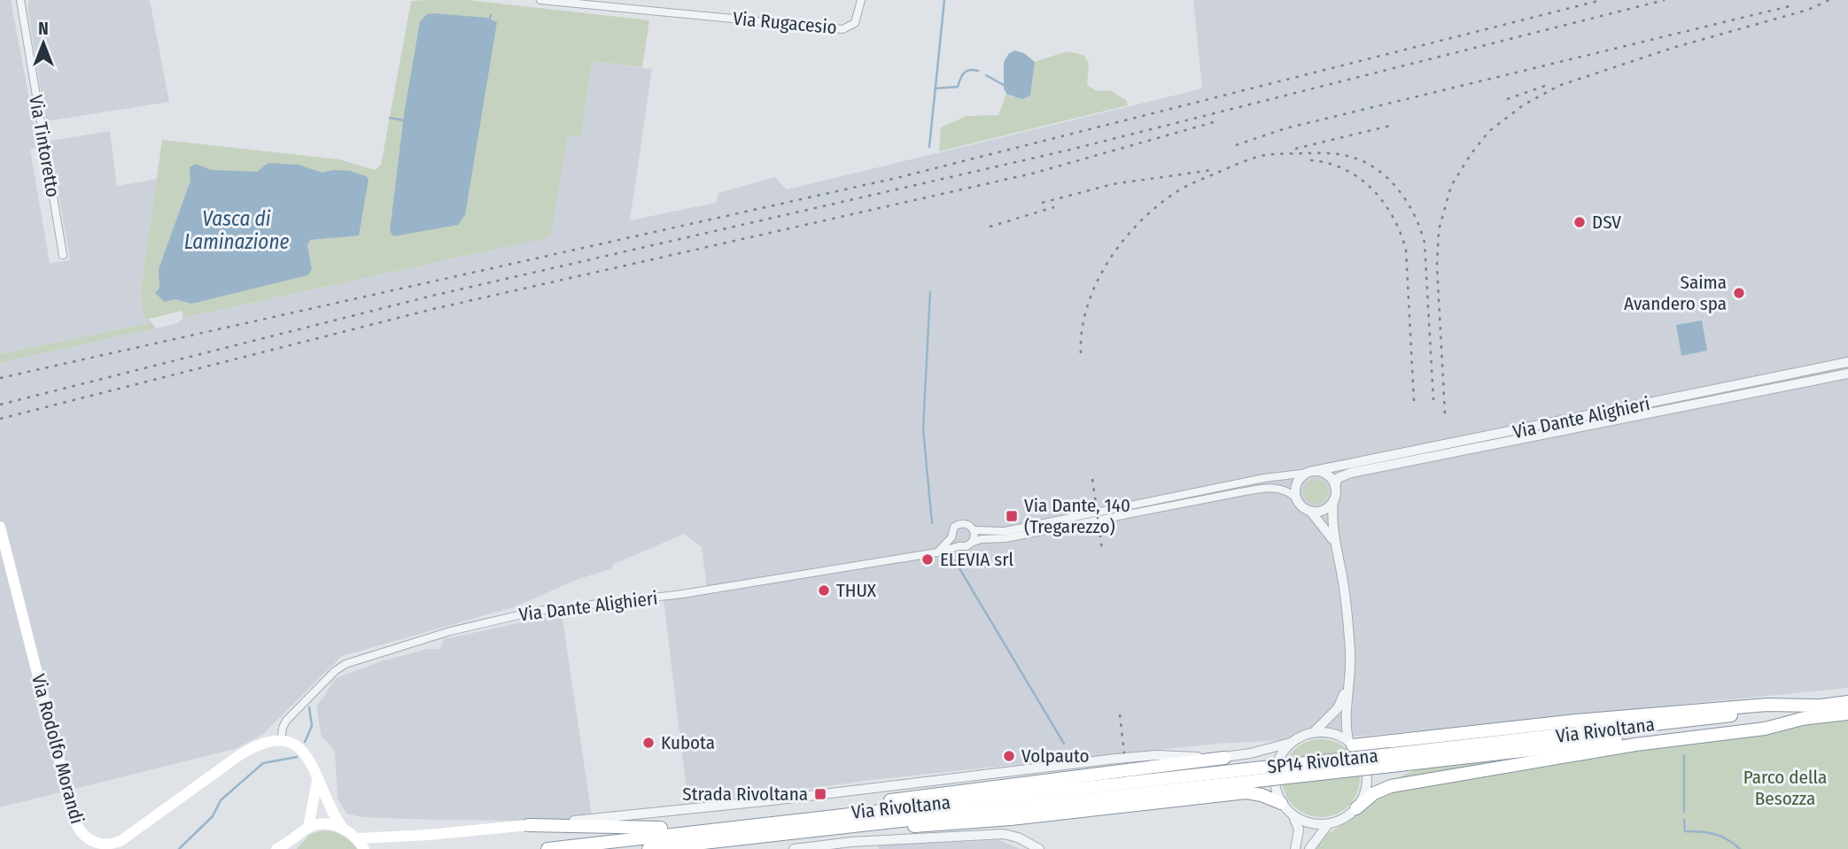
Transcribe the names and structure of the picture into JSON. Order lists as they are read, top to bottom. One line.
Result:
{"streets":{"highway":["Via Rivoltana","SP14 Rivoltana"],"main road":["Via Rodolfo Morandi"],"street":["Via Rugacesio","Via Tintoretto","Via Dante Alighieri"]},"crossings":[["Via Dante Alighieri","Via Rodolfo Morandi"],["Via Rivoltana","SP14 Rivoltana"]],"water":["Vasca di Laminazione"],"parks":["Parco della Besozza"],"places":{"other":["DSV","Saima Avandero spa","ELEVIA srl","THUX","Kubota","Volpauto"],"transit":["Via Dante, 140 (Tregarezzo)","Strada Rivoltana"]},"north":"top"}
